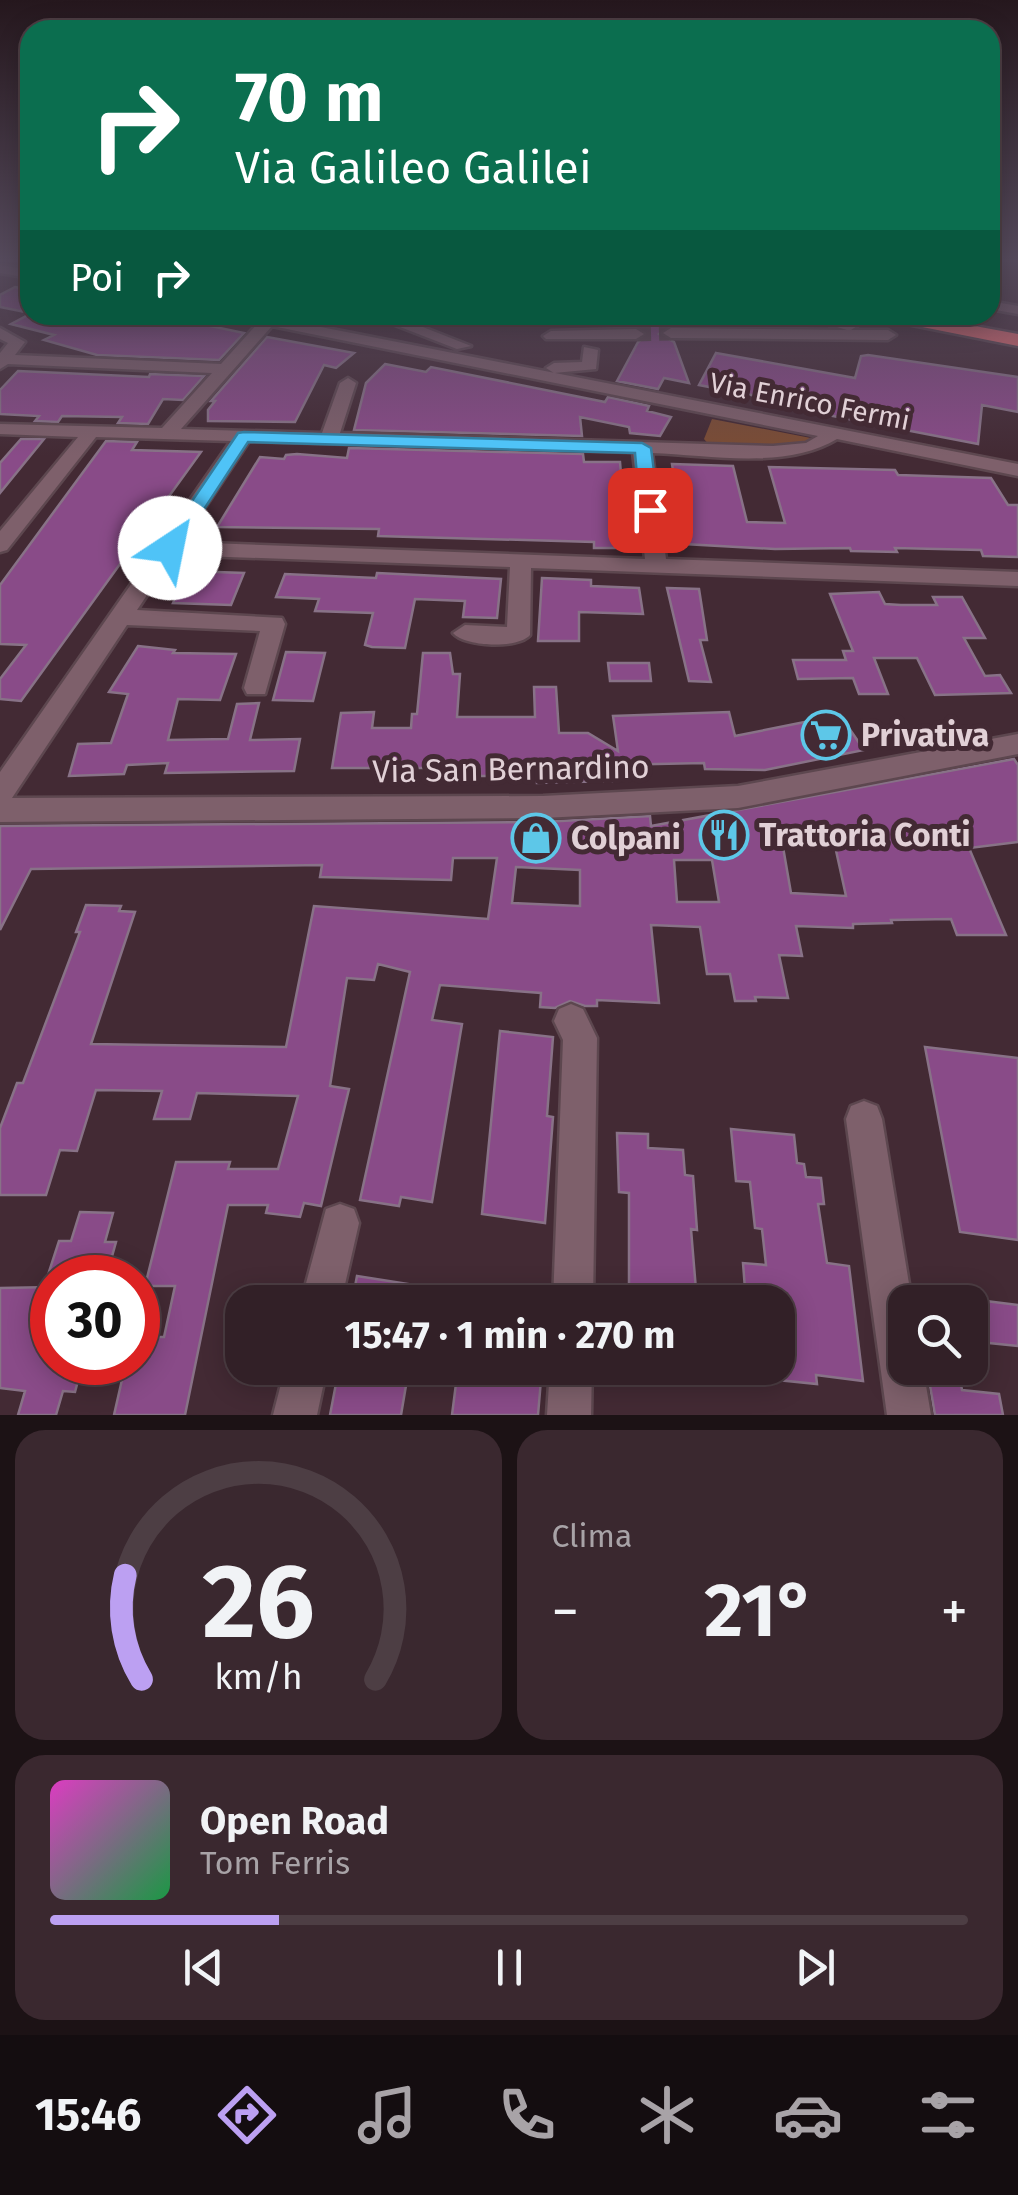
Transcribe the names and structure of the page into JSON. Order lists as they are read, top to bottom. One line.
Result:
{"streets":{"street":["Via Enrico Fermi","Via San Bernardino"]},"places":{"supermarket":["Privativa"],"restaurant":["Trattoria Conti"],"shop":["Colpani"]},"page":{"turn":["70 m","Via Galileo Galilei"],"then":"Poi","limit":"30","trip":"15:47 · 1 min · 270 m","tile":"Clima","heat":["−","21°","+"],"song":["Open Road","Tom Ferris"],"tabs":"15:46","gauge":["26","km/h"]}}
